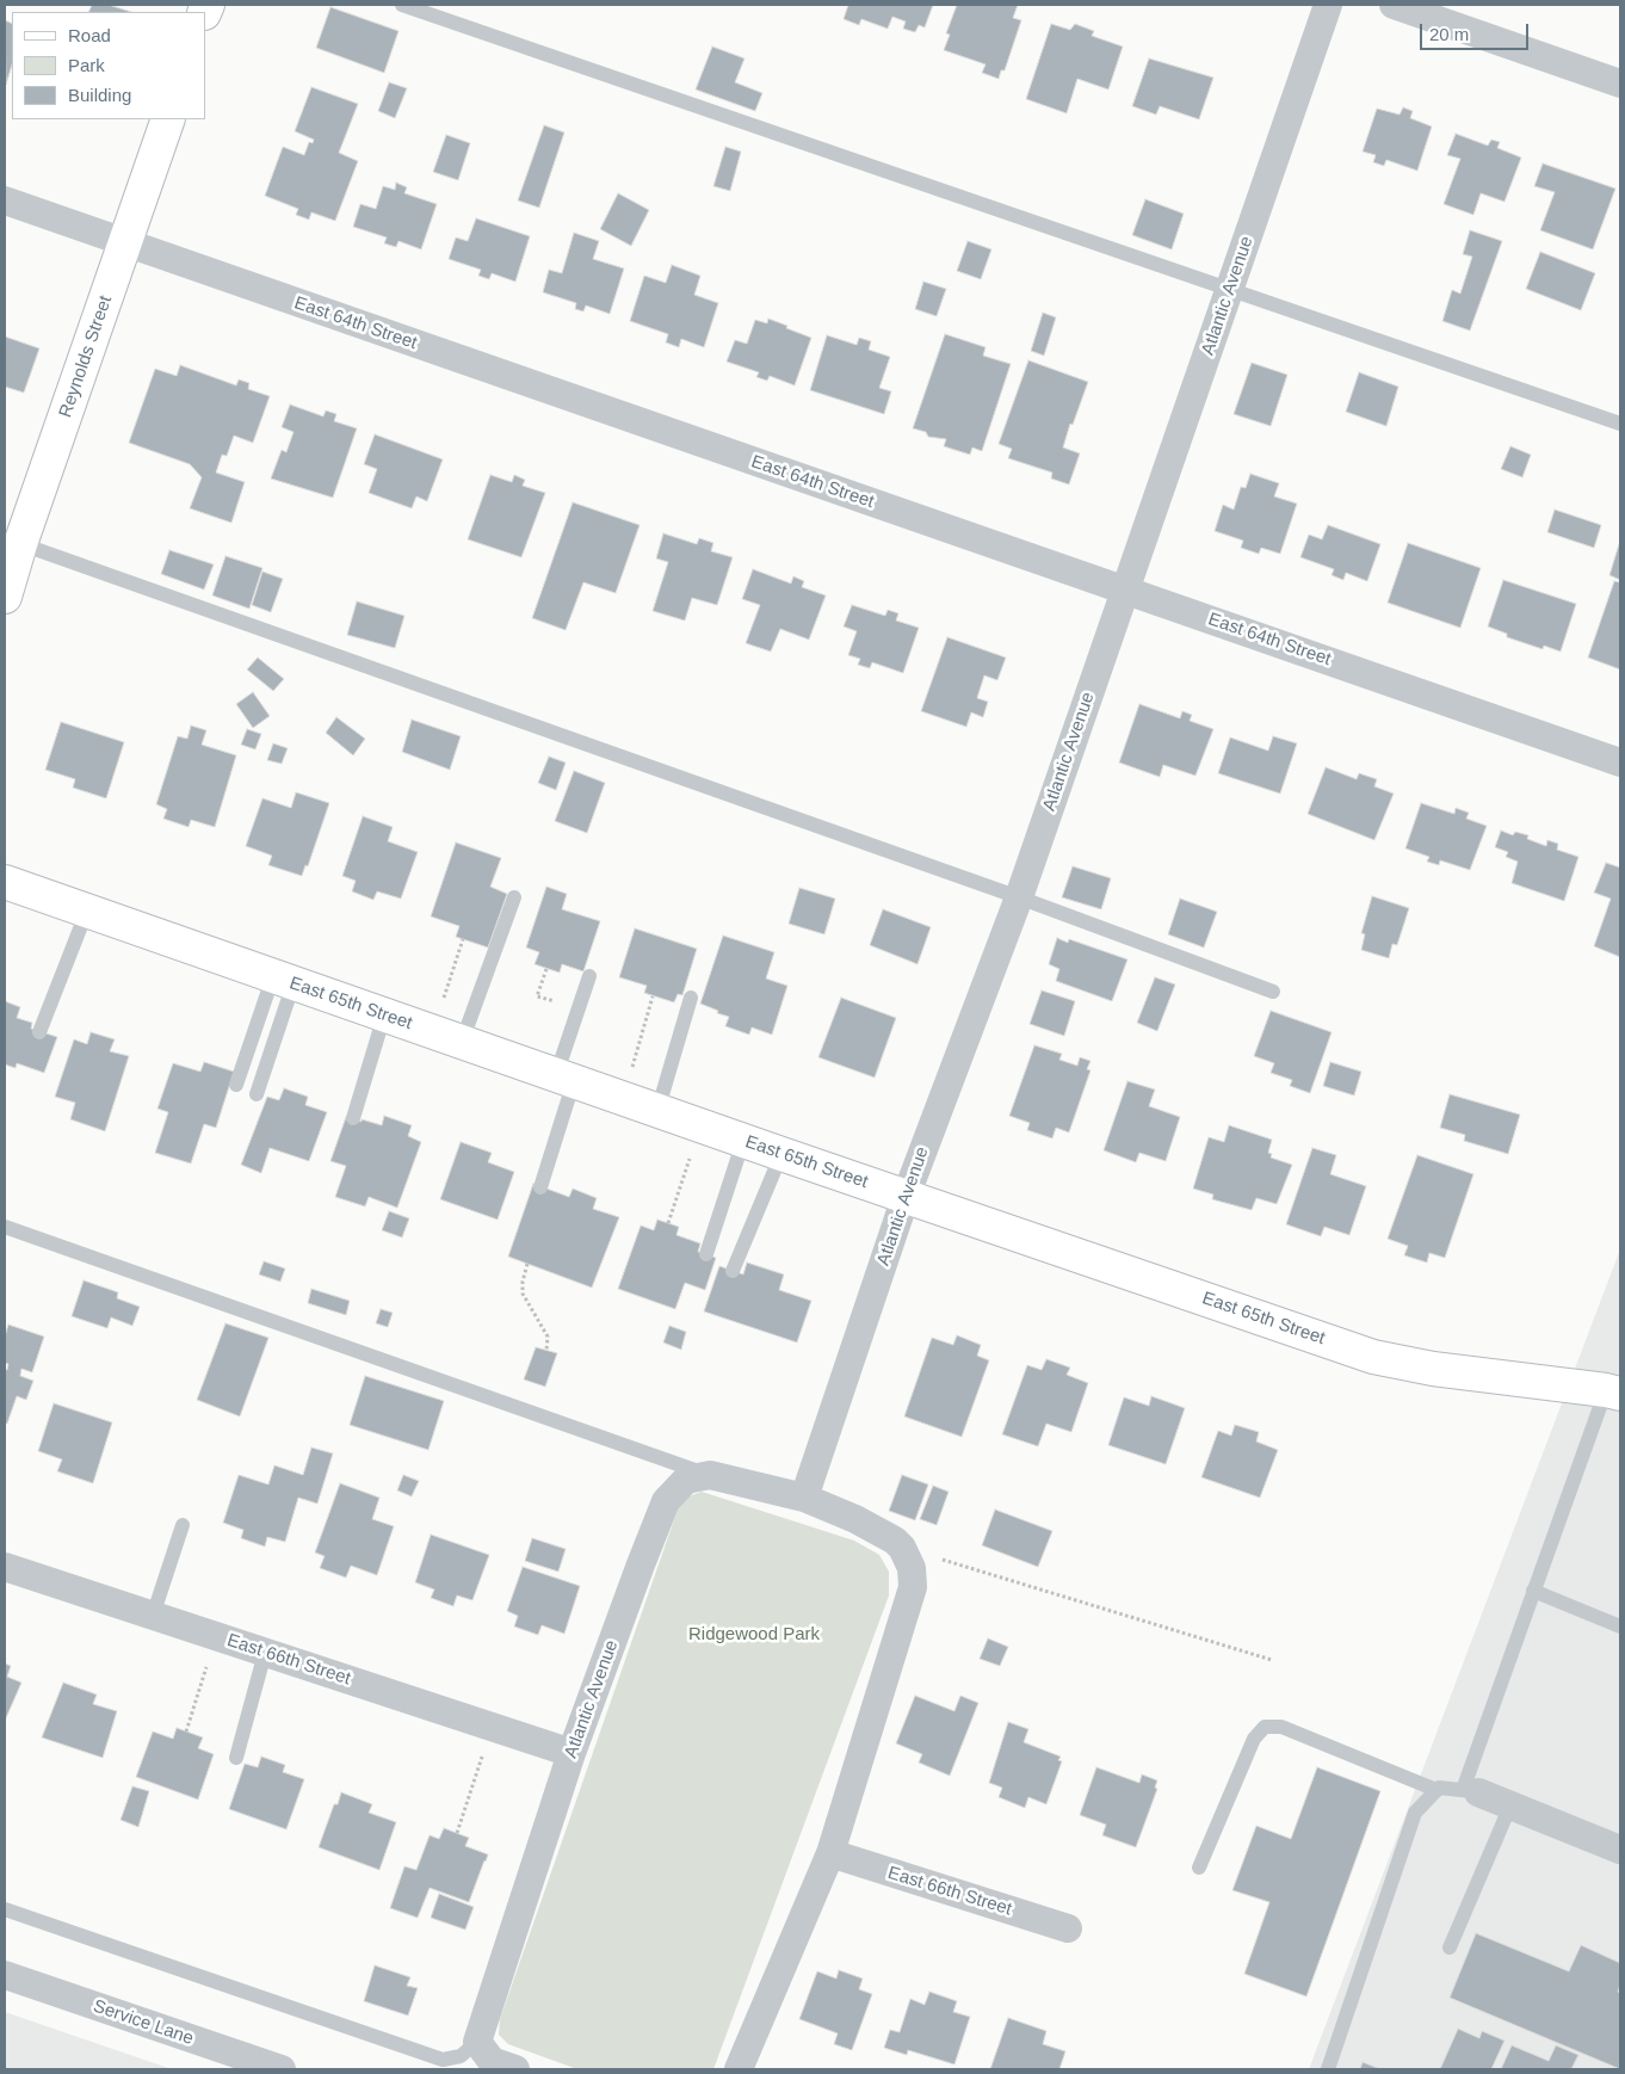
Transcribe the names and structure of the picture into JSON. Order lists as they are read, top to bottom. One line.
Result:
{"streets":{"street":["Atlantic Avenue","East 64th Street","Reynolds Street","East 65th Street","East 66th Street","Service Lane"]},"crossings":[["Atlantic Avenue","East 64th Street"],["Atlantic Avenue","East 65th Street"],["Atlantic Avenue","East 66th Street"],["East 64th Street","Reynolds Street"]],"parks":["Ridgewood Park"],"legend":["Road","Park","Building"],"scale_bar":"20 m"}
